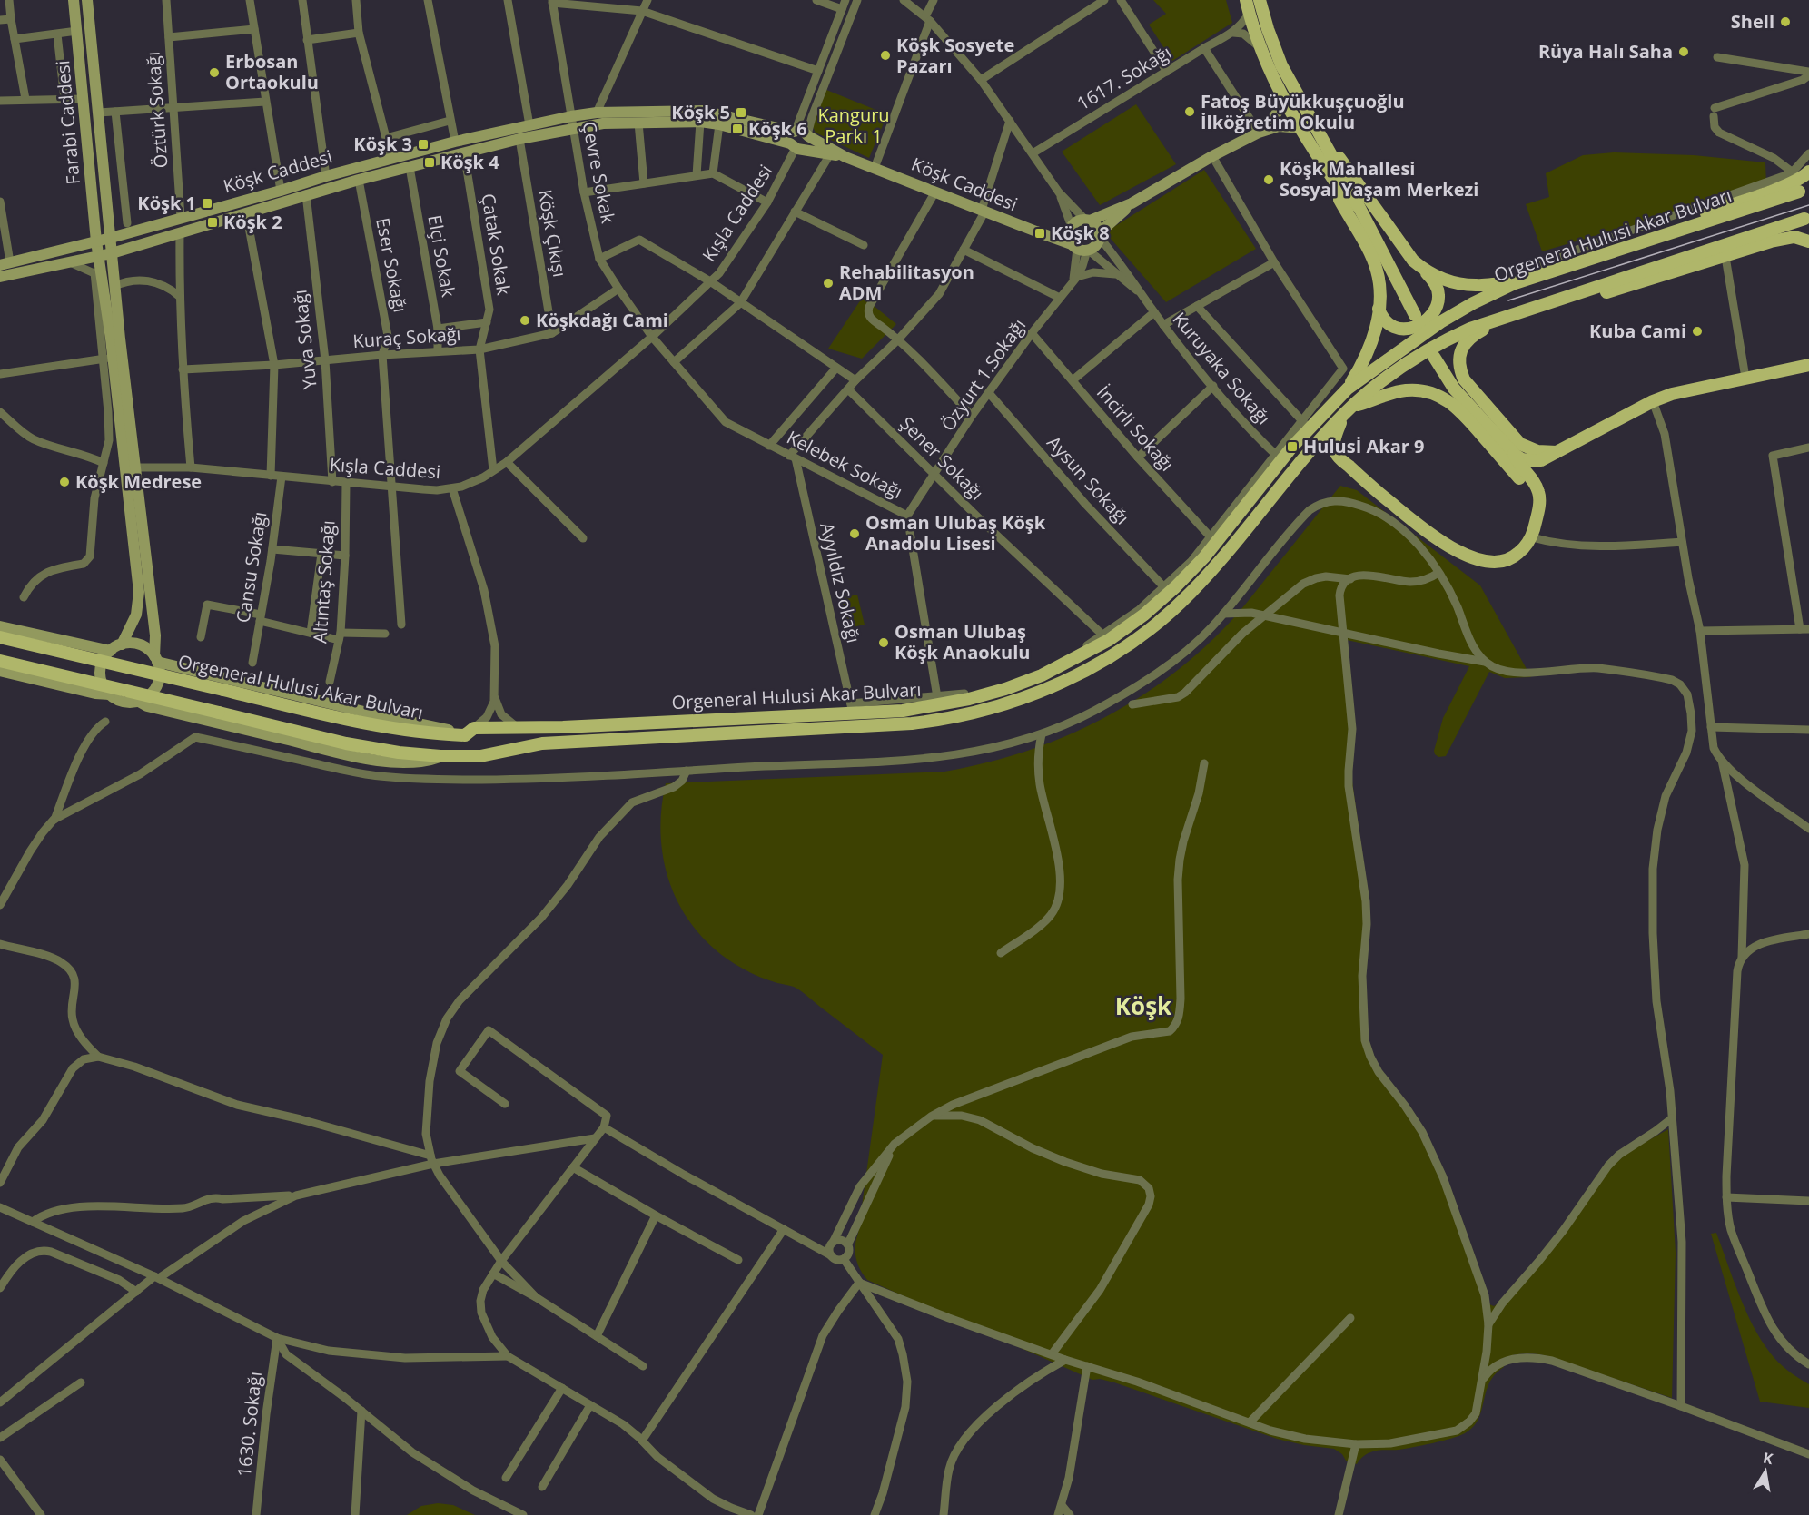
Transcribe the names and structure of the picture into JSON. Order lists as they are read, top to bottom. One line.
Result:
{"streets":{"main road":["Orgeneral Hulusi Akar Bulvarı"],"street":["1617. Sokağı","Öztürk Sokağı","Farabi Caddesi","Köşk Caddesi","Çevre Sokak","Kışla Caddesi","Köşk Çıkışı","Çatak Sokak","Elçi Sokak","Eser Sokağı","Kuraç Sokağı","Yuva Sokağı","Kuruyaka Sokağı","Özyurt 1.Sokağı","İncirli Sokağı","Şener Sokağı","Kelebek Sokağı","Aysun Sokağı","Cansu Sokağı","Altıntaş Sokağı","Ayyıldız Sokağı","1630. Sokağı"]},"crossings":[["Öztürk Sokağı","Köşk Caddesi"],["Farabi Caddesi","Köşk Caddesi"],["Farabi Caddesi","Kışla Caddesi"],["Köşk Caddesi","Çevre Sokak"],["Köşk Caddesi","Kışla Caddesi"],["Köşk Caddesi","Köşk Çıkışı"],["Köşk Caddesi","Çatak Sokak"],["Köşk Caddesi","Elçi Sokak"],["Köşk Caddesi","Eser Sokağı"],["Köşk Caddesi","Yuva Sokağı"],["Köşk Caddesi","Kuruyaka Sokağı"],["Çevre Sokak","Kışla Caddesi"],["Çevre Sokak","Kuraç Sokağı"],["Çevre Sokak","Kelebek Sokağı"],["Kışla Caddesi","Çatak Sokak"],["Kışla Caddesi","Eser Sokağı"],["Kışla Caddesi","Yuva Sokağı"],["Kışla Caddesi","Kelebek Sokağı"],["Kışla Caddesi","Cansu Sokağı"],["Kışla Caddesi","Altıntaş Sokağı"],["Köşk Çıkışı","Kuraç Sokağı"],["Orgeneral Hulusi Akar Bulvarı","Kuruyaka Sokağı"],["Orgeneral Hulusi Akar Bulvarı","İncirli Sokağı"],["Orgeneral Hulusi Akar Bulvarı","Şener Sokağı"],["Orgeneral Hulusi Akar Bulvarı","Kelebek Sokağı"],["Orgeneral Hulusi Akar Bulvarı","Ayyıldız Sokağı"],["Çatak Sokak","Kuraç Sokağı"],["Elçi Sokak","Kuraç Sokağı"],["Eser Sokağı","Kuraç Sokağı"],["Kuraç Sokağı","Yuva Sokağı"],["Özyurt 1.Sokağı","İncirli Sokağı"],["Özyurt 1.Sokağı","Şener Sokağı"],["Özyurt 1.Sokağı","Kelebek Sokağı"],["Özyurt 1.Sokağı","Aysun Sokağı"],["Kelebek Sokağı","Ayyıldız Sokağı"]],"districts":["Köşk"],"parks":["Kanguru Parkı 1"],"places":{"other":["Shell","Rüya Halı Saha","Köşk Sosyete Pazarı","Erbosan Ortaokulu","Fatoş Büyükkuşçuoğlu İlköğretim Okulu","Köşk Mahallesi Sosyal Yaşam Merkezi","Rehabilitasyon ADM","Köşkdağı Cami","Kuba Cami","Köşk Medrese","Osman Ulubaş Köşk Anadolu Lisesi","Osman Ulubaş Köşk Anaokulu"],"transit":["Köşk 5","Köşk 6","Köşk 3","Köşk 4","Köşk 1","Köşk 2","Köşk 8","Hulusİ Akar 9"]},"north":"top"}
